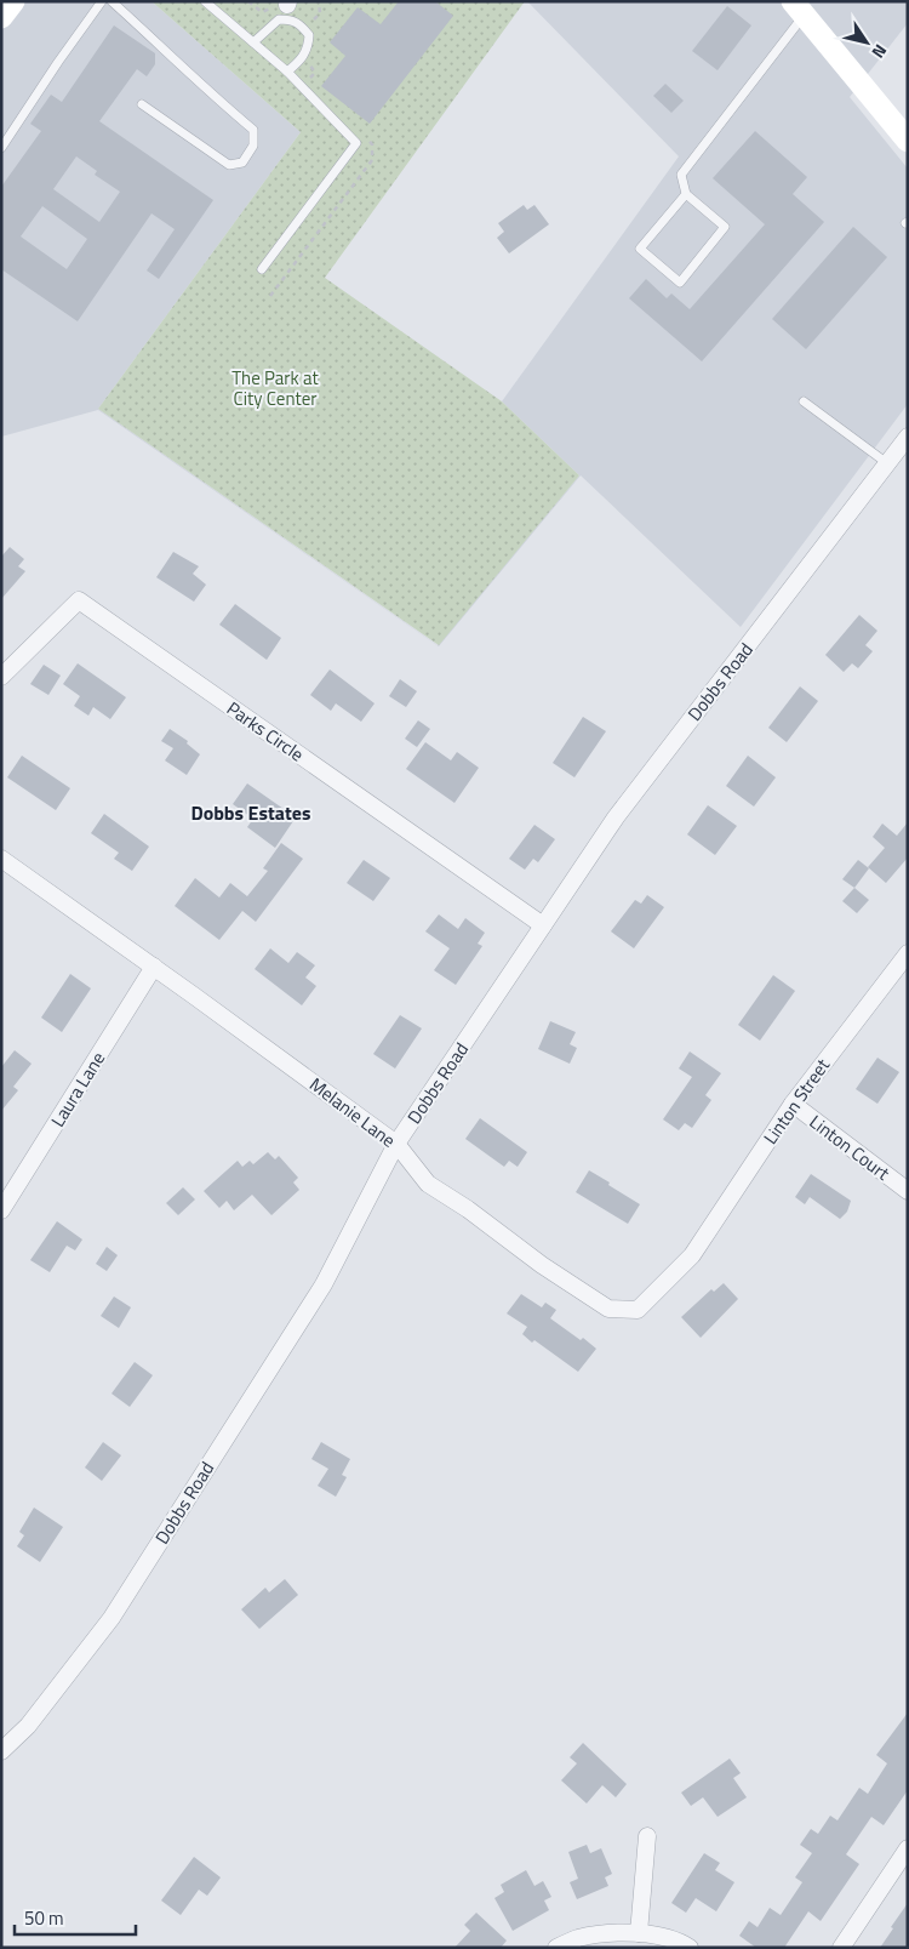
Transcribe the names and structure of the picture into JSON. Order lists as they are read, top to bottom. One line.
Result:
{"streets":{"street":["Dobbs Road","Parks Circle","Laura Lane","Linton Street","Melanie Lane","Linton Court"]},"crossings":[["Dobbs Road","Parks Circle"],["Dobbs Road","Melanie Lane"],["Laura Lane","Melanie Lane"],["Linton Street","Melanie Lane"],["Linton Street","Linton Court"]],"districts":["Dobbs Estates"],"parks":["The Park at City Center"],"scale_bar":"50 m","north":"bottom right"}
